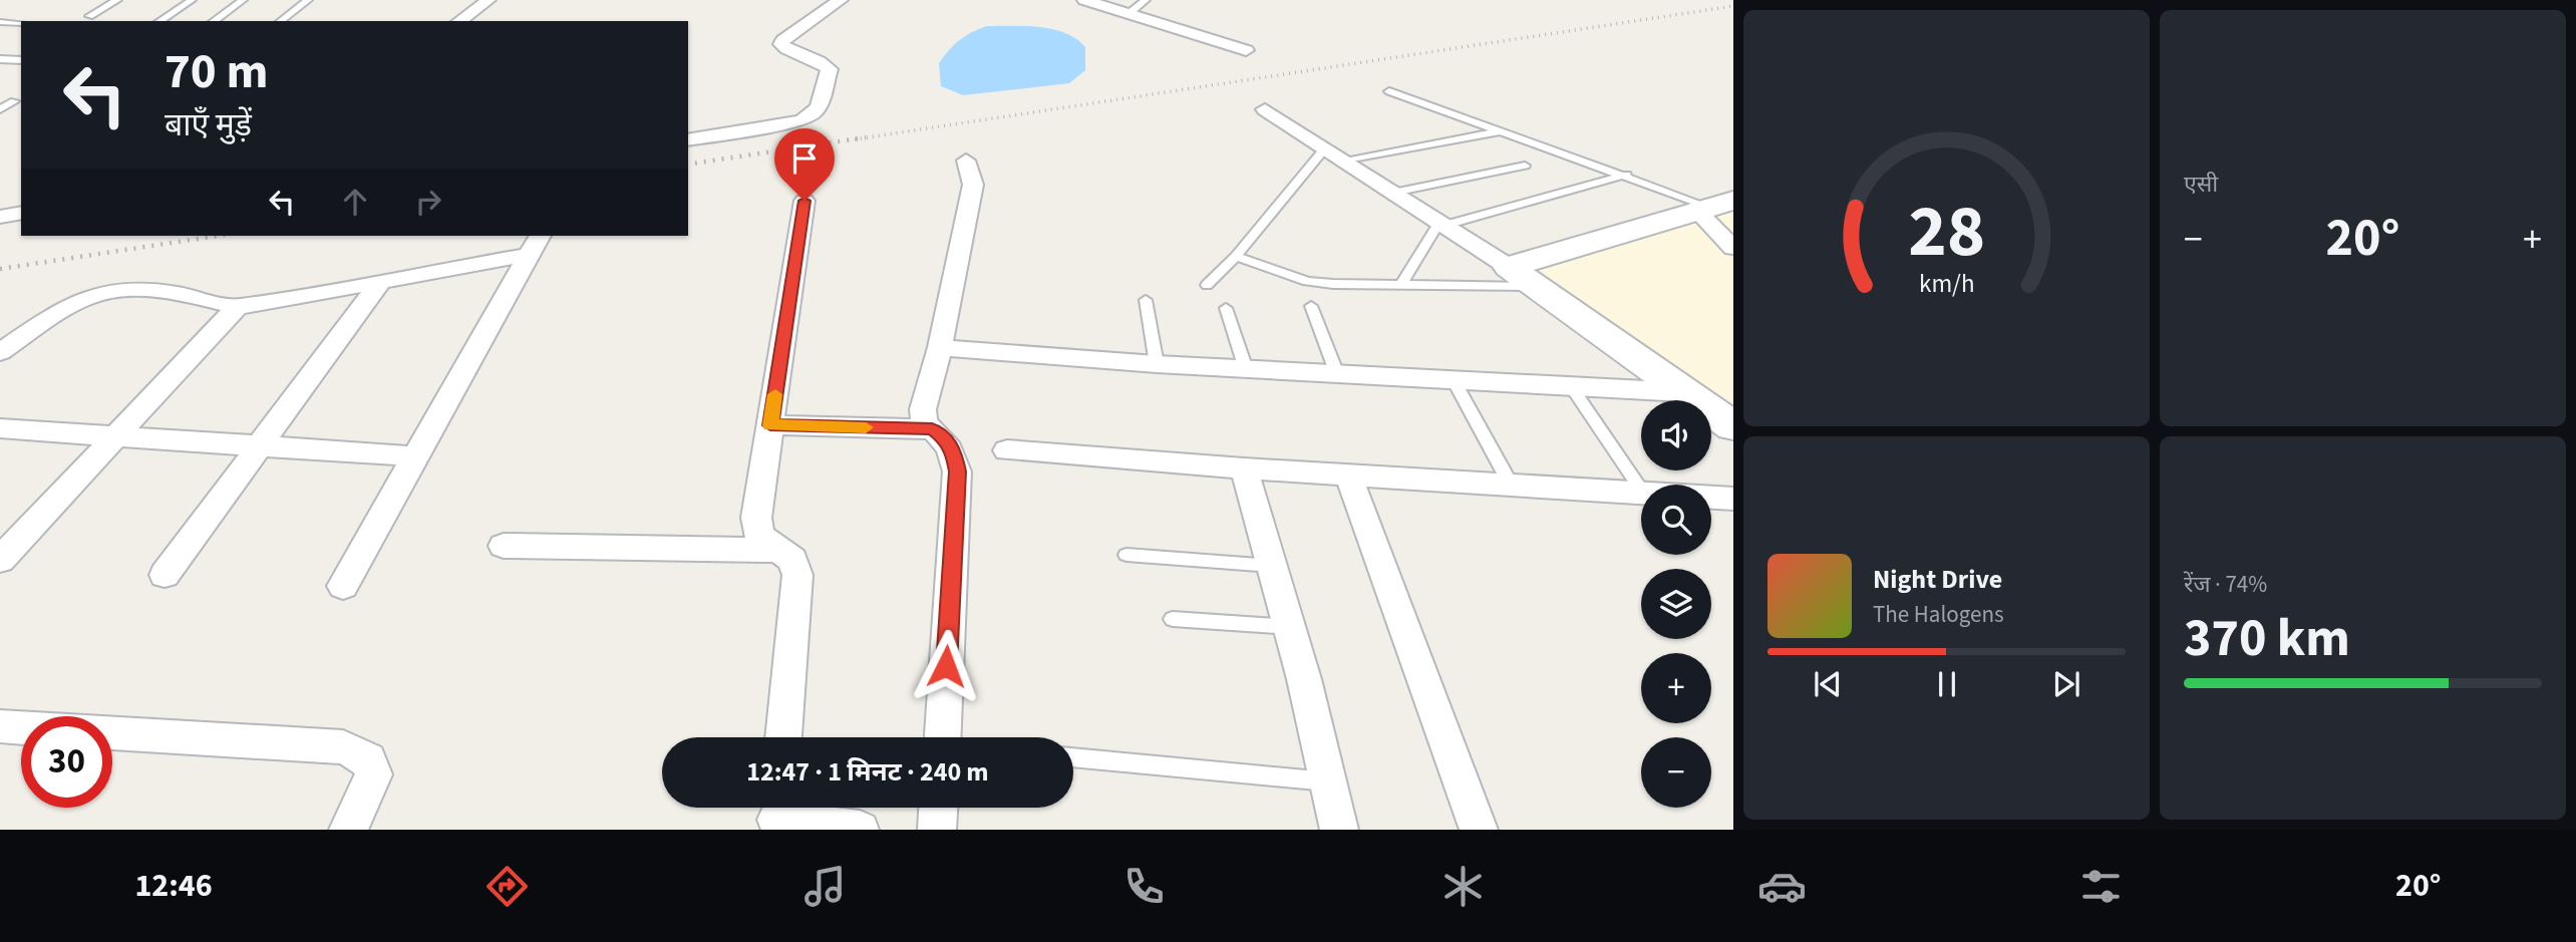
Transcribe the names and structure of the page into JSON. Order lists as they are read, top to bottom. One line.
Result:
{"page":{"tile":["एसी",["रेंज · 74%","370 km"]],"turn":["70 m","बाएँ मुड़ें"],"heat":["−","20°","+"],"map_buttons":["+","−"],"song":["Night Drive","The Halogens"],"limit":"30","trip":"12:47 · 1 मिनट · 240 m","tabs":["12:46","20°"],"gauge":["28","km/h"]}}
